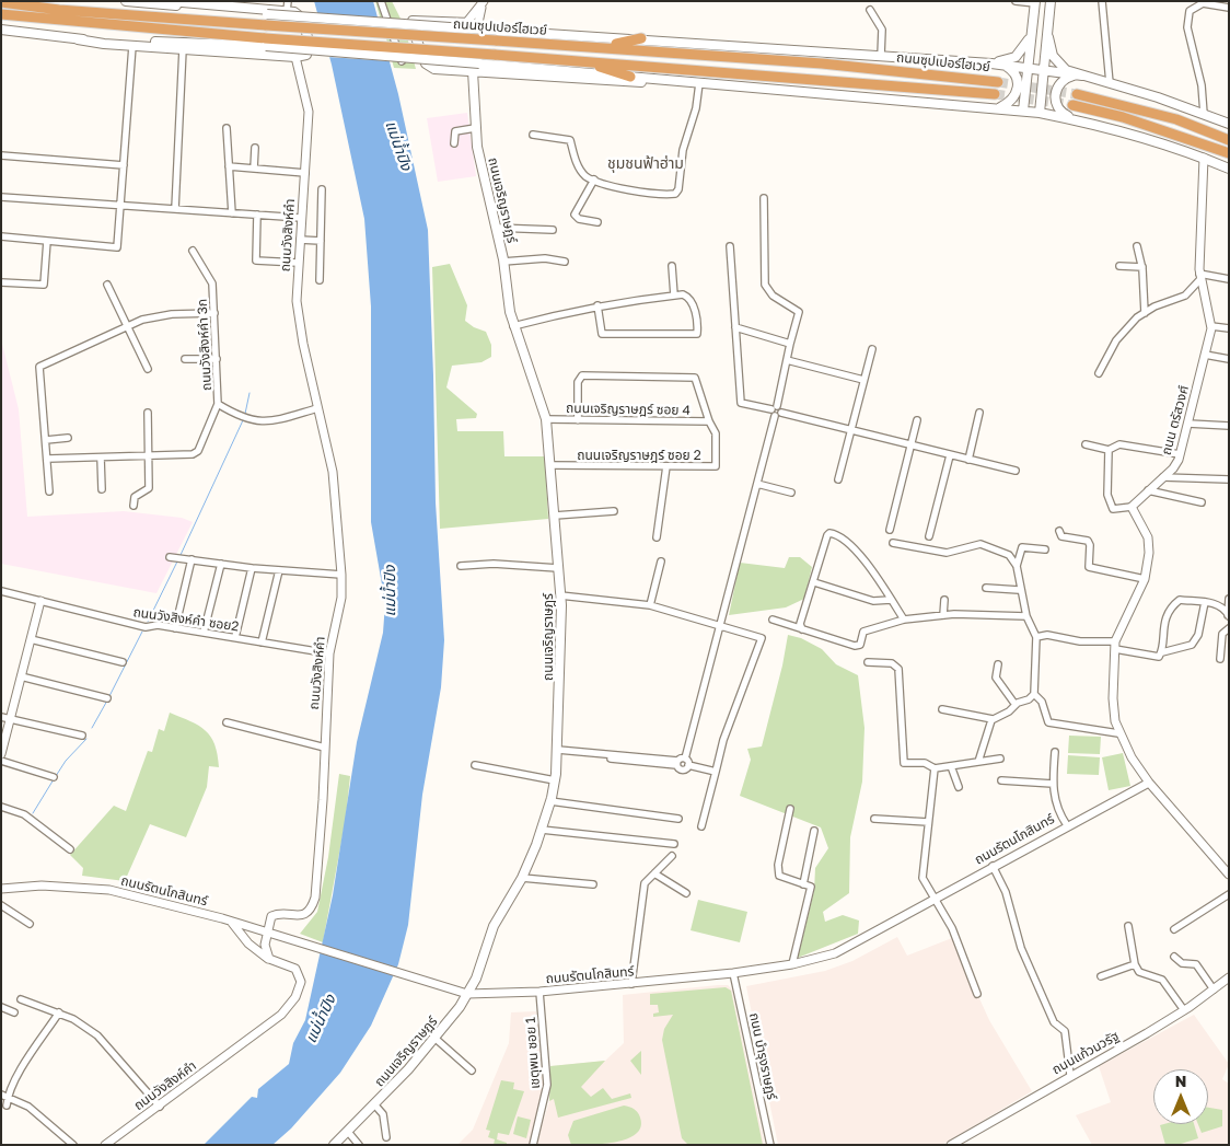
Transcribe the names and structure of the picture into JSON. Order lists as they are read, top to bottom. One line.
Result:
{"streets":{"highway":["ถนนซุปเปอร์ไฮเวย์"],"main road":["ถนนเจริญราษฎร์"],"street":["ถนนวังสิงห์คำ","ถนนวังสิงห์คำ 3ก","ถนนเจริญราษฎร์ ซอย 4","ถนน ตรัสวงศ์","ถนนเจริญราษฎร์ ซอย 2","ถนนวังสิงห์คำ ซอย2","ถนนรัตนโกสินทร์","เชตุพน ซอย 1","ถนนแก้วนวรัฐ","ถนน บำรุงราษฏร์"]},"crossings":[["ถนนเจริญราษฎร์","ถนนเจริญราษฎร์ ซอย 4"],["ถนนเจริญราษฎร์","ถนนเจริญราษฎร์ ซอย 2"],["ถนนเจริญราษฎร์","ถนนรัตนโกสินทร์"],["ถนนวังสิงห์คำ","ถนนวังสิงห์คำ 3ก"],["ถนนวังสิงห์คำ","ถนนวังสิงห์คำ ซอย2"],["ถนนวังสิงห์คำ","ถนนรัตนโกสินทร์"],["ถนนเจริญราษฎร์ ซอย 4","ถนนเจริญราษฎร์ ซอย 2"],["ถนนรัตนโกสินทร์","เชตุพน ซอย 1"],["ถนนรัตนโกสินทร์","ถนน บำรุงราษฏร์"]],"districts":["ชุมชนฟ้าฮ่าม"],"water":["แม่น้ำปิง"],"north":"top"}
